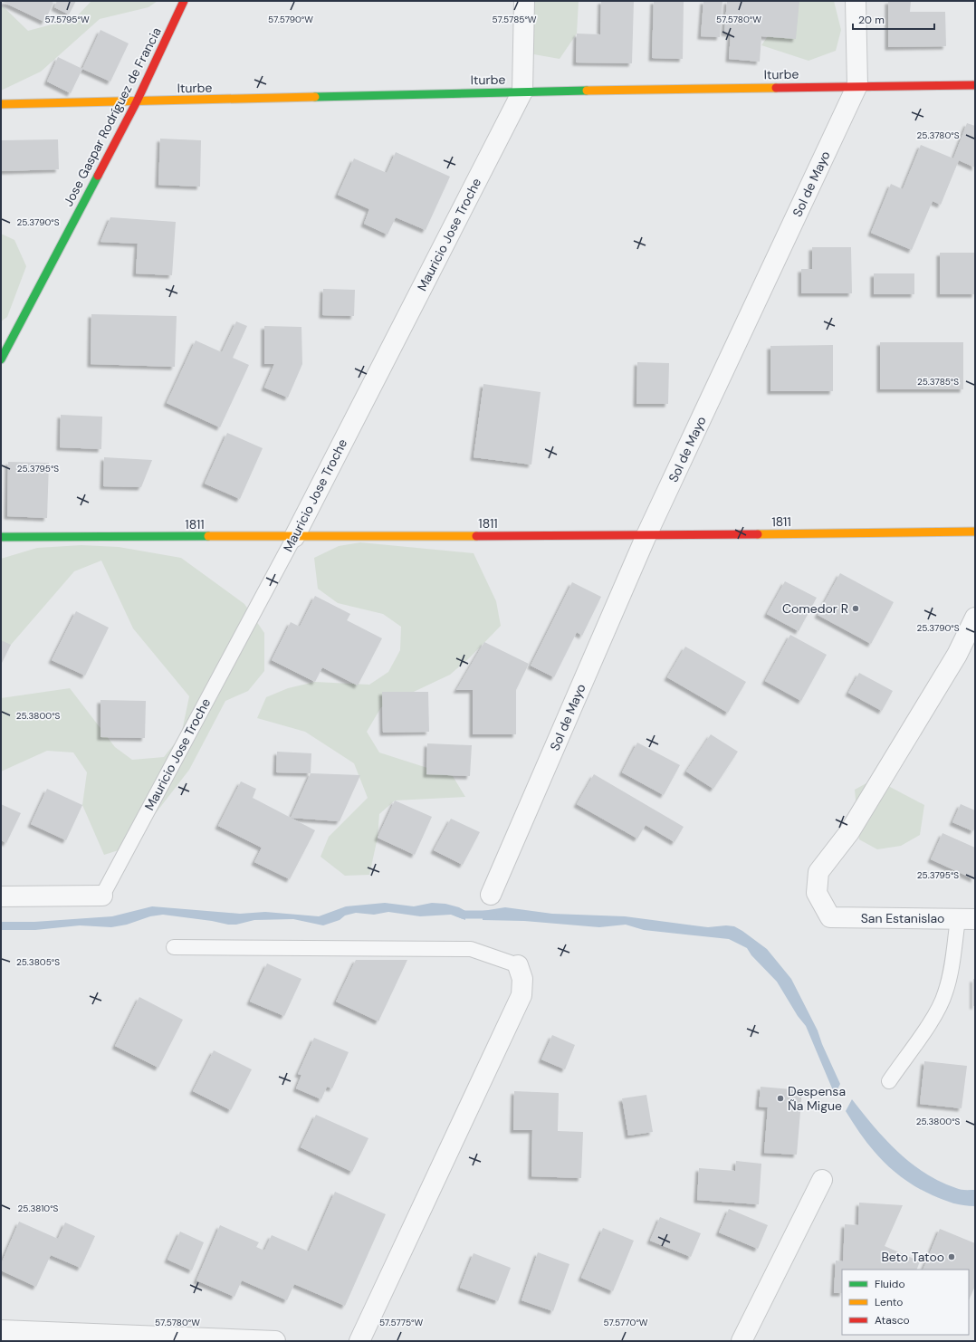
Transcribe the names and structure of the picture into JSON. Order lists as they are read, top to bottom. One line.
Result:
{"streets":{"street":["Iturbe","Jose Gaspar Rodríguez de Francia","Sol de Mayo","Mauricio Jose Troche","1811","San Estanislao"]},"crossings":[["Iturbe","Jose Gaspar Rodríguez de Francia"],["Iturbe","Sol de Mayo"],["Iturbe","Mauricio Jose Troche"],["Sol de Mayo","1811"],["Mauricio Jose Troche","1811"]],"places":["Comedor R","Despensa Ña Migue","Beto Tatoo"],"legend":["Fluido","Lento","Atasco"],"scale_bar":"20 m","coordinates":["57.5795°W","57.5790°W","57.5785°W","57.5780°W","25.3780°S","25.3790°S","25.3785°S","25.3795°S","25.3800°S","25.3805°S","25.3810°S","57.5775°W","57.5770°W"]}
